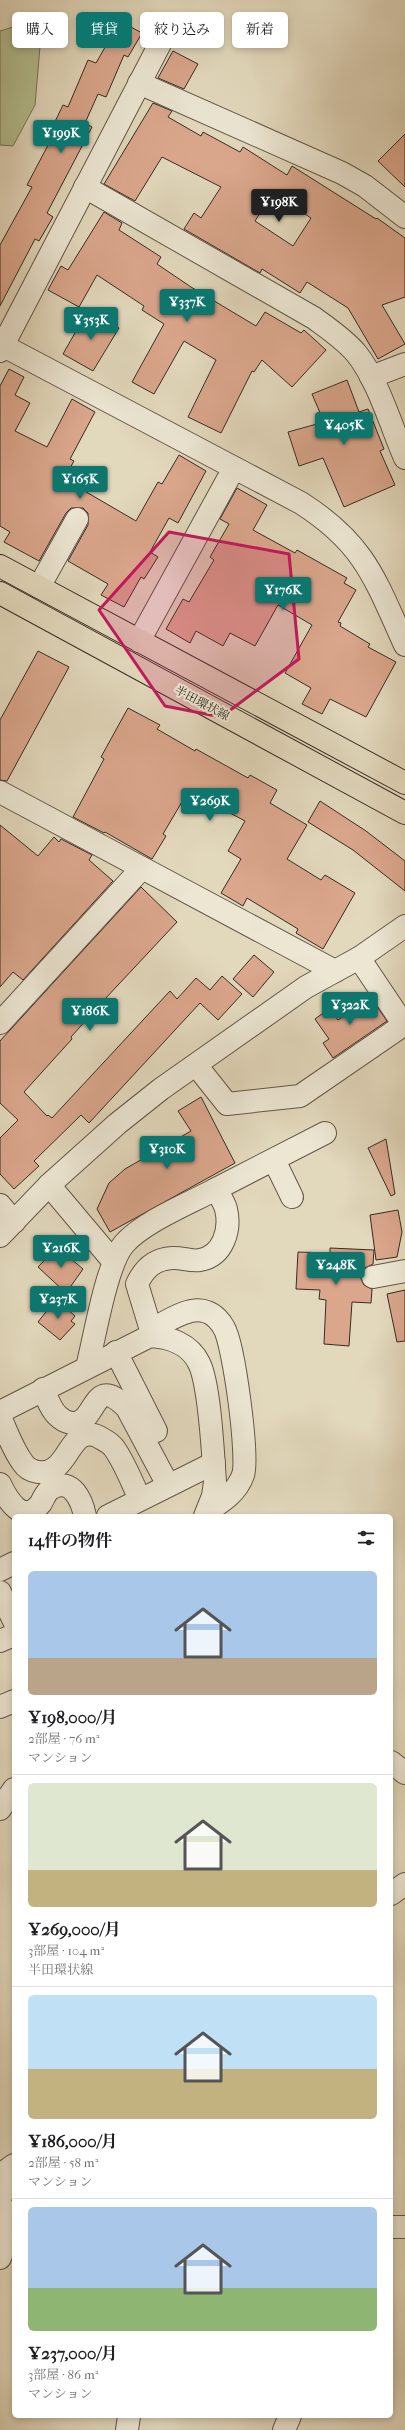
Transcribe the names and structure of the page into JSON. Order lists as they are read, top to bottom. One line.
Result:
{"streets":{"main road":["半田環状線"]},"page":{"chip":["購入","賃貸","絞り込み","新着"],"price":["¥199K","¥198K","¥337K","¥353K","¥405K","¥165K","¥176K","¥269K","¥322K","¥186K","¥310K","¥216K","¥248K","¥237K"],"heading":"14件の物件","list":[{"name":"¥198,000/月","note":"2部屋 · 76 m² · マンション"},{"name":"¥269,000/月","note":"3部屋 · 104 m² · 半田環状線"},{"name":"¥186,000/月","note":"2部屋 · 58 m² · マンション"},{"name":"¥237,000/月","note":"3部屋 · 86 m² · マンション"}]}}
